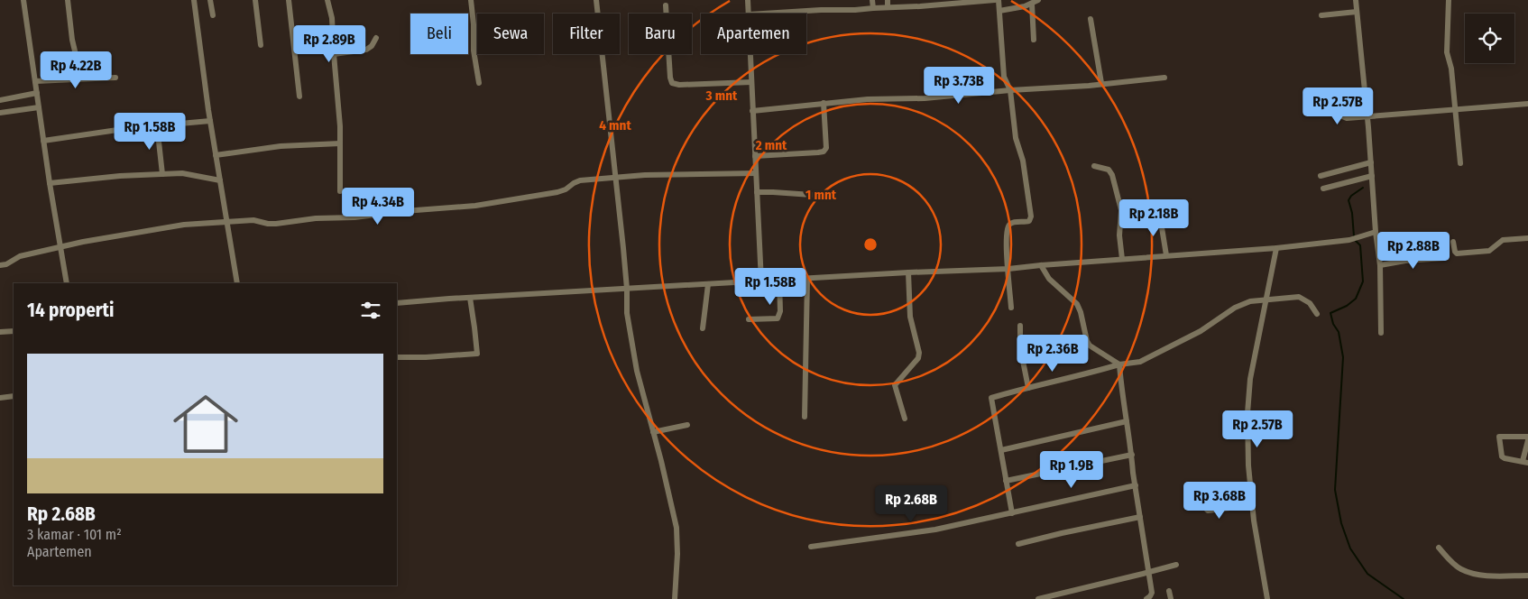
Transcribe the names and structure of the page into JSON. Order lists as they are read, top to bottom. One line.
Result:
{"page":{"chip":["Beli","Sewa","Filter","Baru","Apartemen"],"price":["Rp 2.89B","Rp 4.22B","Rp 3.73B","Rp 2.57B","Rp 1.58B","Rp 4.34B","Rp 2.18B","Rp 2.88B","Rp 1.58B","Rp 2.36B","Rp 2.57B","Rp 1.9B","Rp 3.68B","Rp 2.68B"],"heading":"14 properti","list":[{"name":"Rp 2.68B","note":"3 kamar · 101 m² · Apartemen"}]},"rings":["3 mnt","4 mnt","2 mnt","1 mnt"]}
